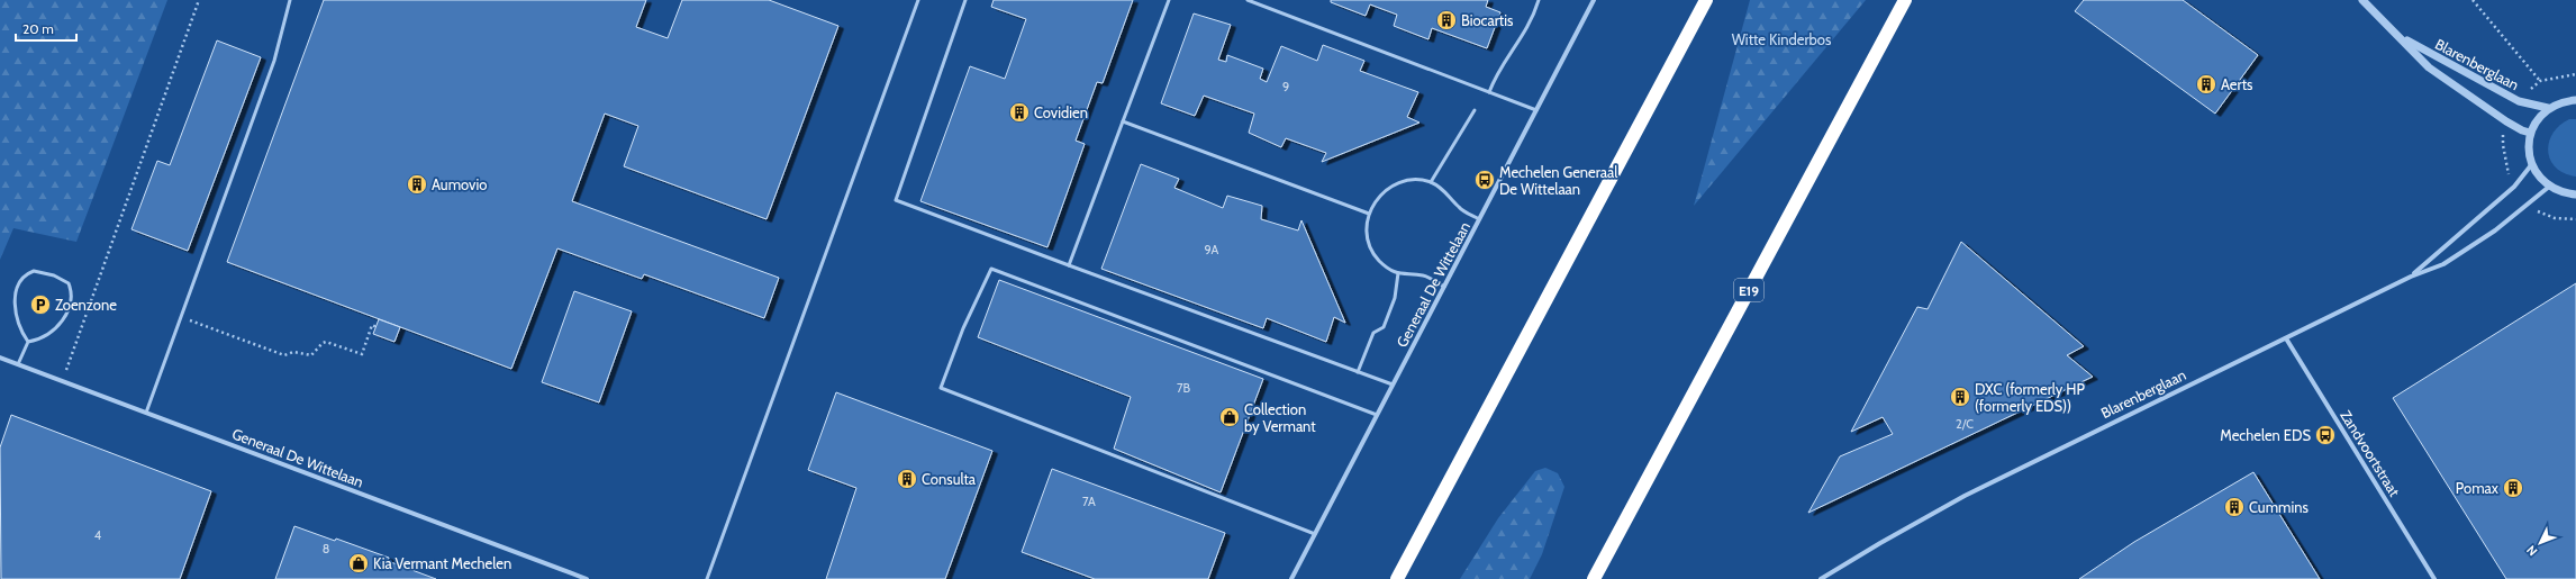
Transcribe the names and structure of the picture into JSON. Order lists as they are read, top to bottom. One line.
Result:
{"streets":{"highway":["E19"],"street":["Blarenberglaan","Generaal De Wittelaan","Zandvoortstraat"]},"crossings":[["Blarenberglaan","Zandvoortstraat"]],"parks":["Witte Kinderbos"],"places":{"building":["Biocartis","Aerts","Covidien","Aumovio","DXC (formerly HP (formerly EDS))","Consulta","Pomax","Cummins"],"bus stop":["Mechelen Generaal De Wittelaan","Mechelen EDS"],"parking":["Zoenzone"],"shop":["Collection by Vermant","Kia Vermant Mechelen"]},"house_numbers":["9","9A","7B","2/C","7A","4","8"],"scale_bar":"20 m","north":"bottom left"}
